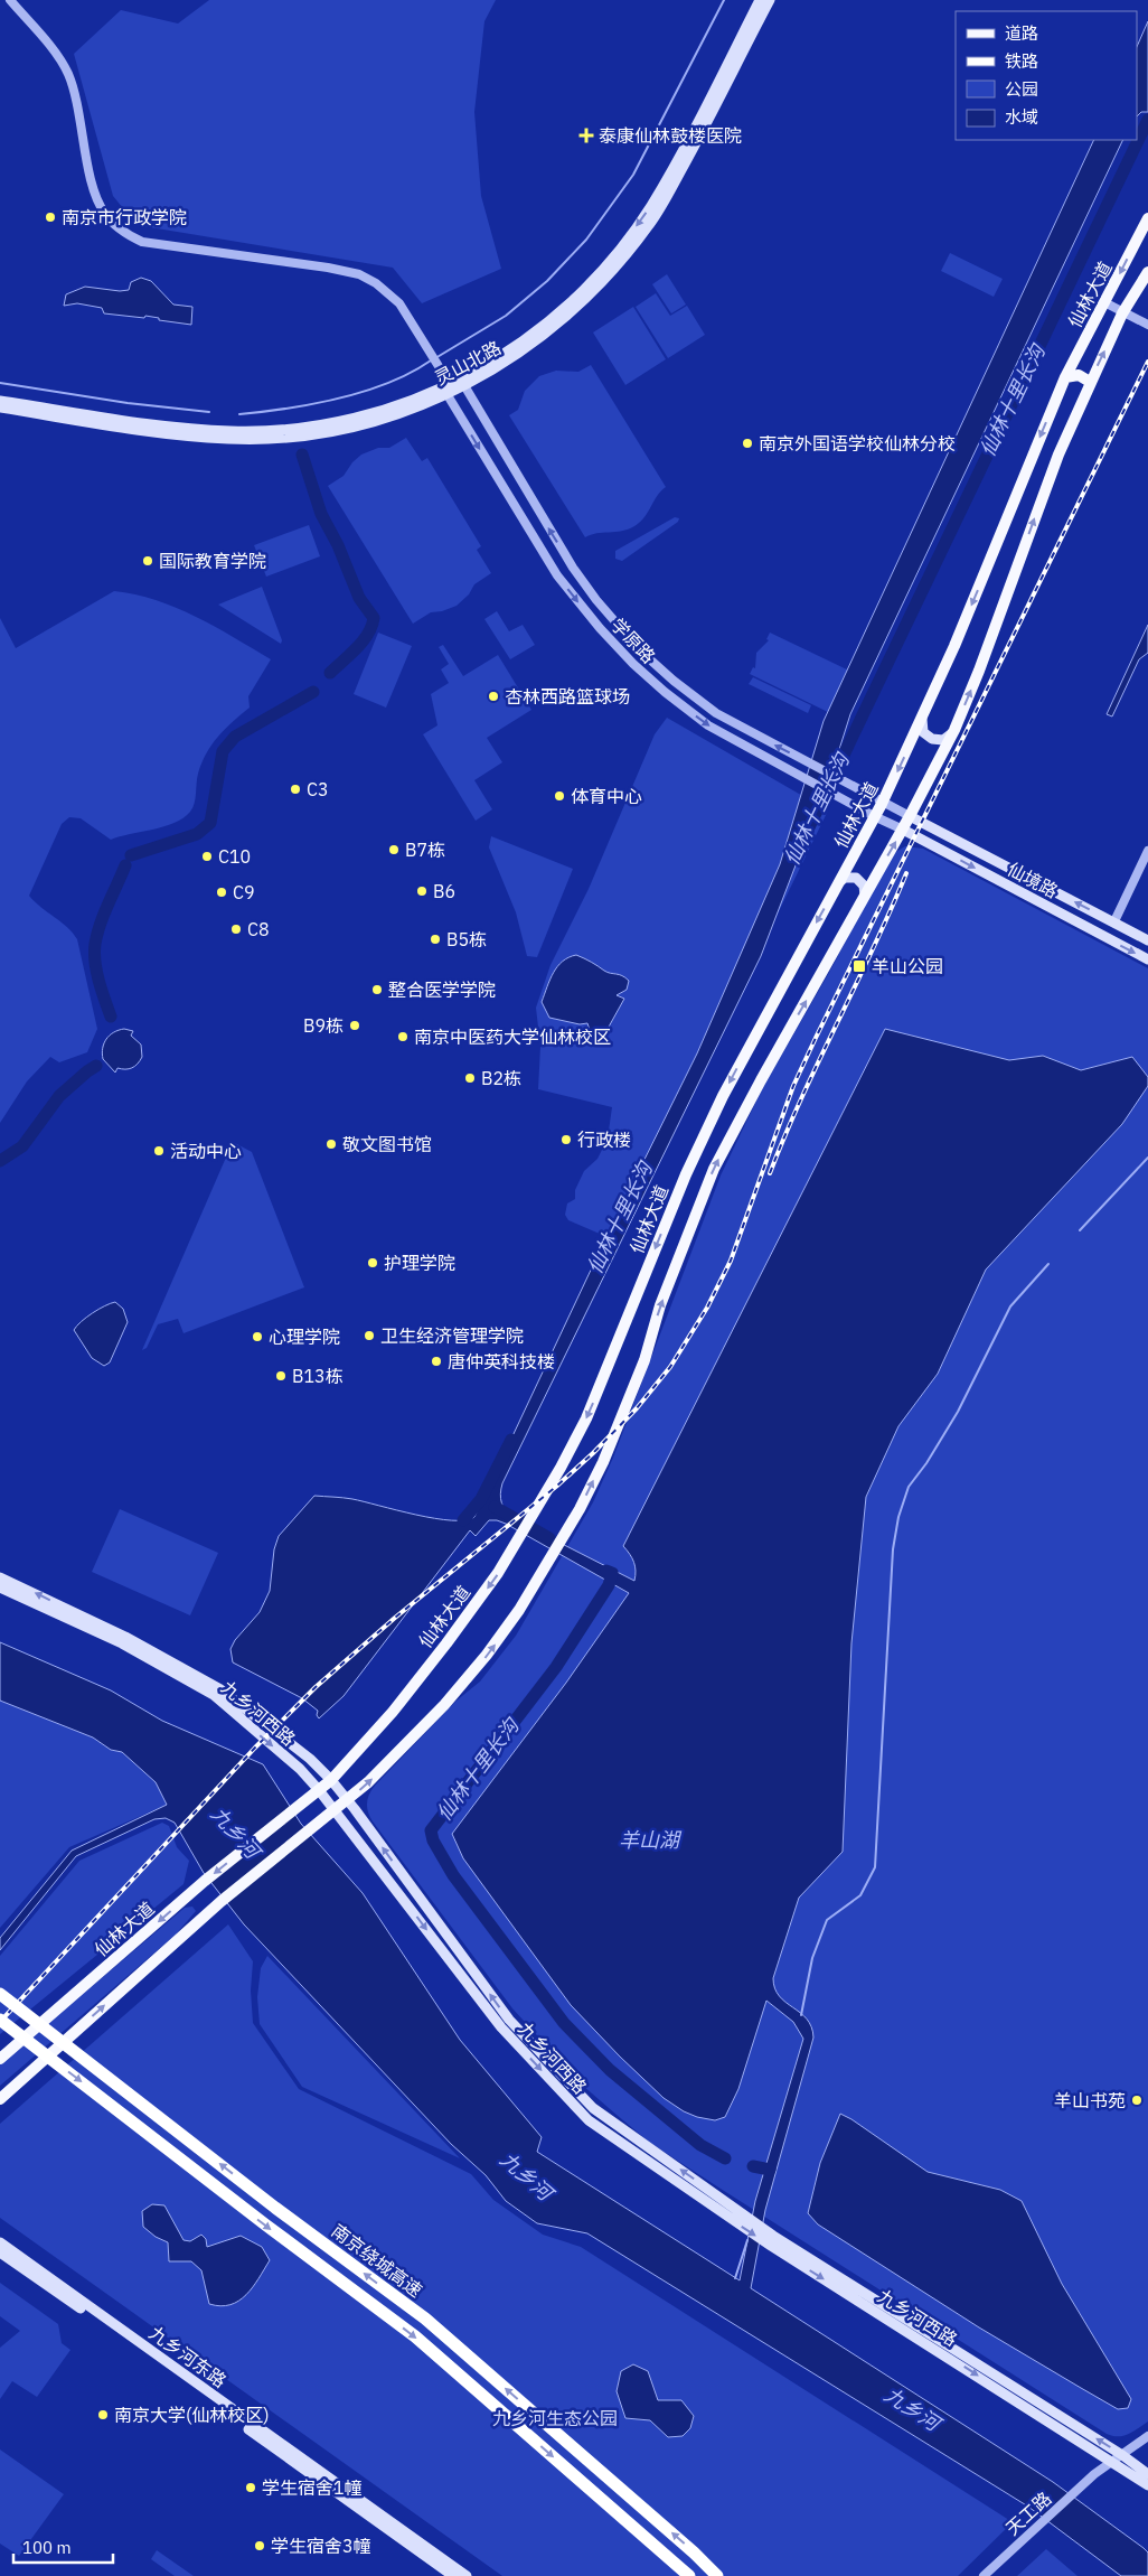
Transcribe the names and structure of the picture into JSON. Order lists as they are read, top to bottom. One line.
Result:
{"streets":{"highway":["南京绕城高速"],"main road":["仙林大道","灵山北路","仙境路","九乡河西路","九乡河东路"],"street":["学原路","天工路"]},"crossings":[["仙林大道","学原路"],["仙林大道","仙境路"],["仙林大道","九乡河西路"],["灵山北路","学原路"],["学原路","仙境路"],["九乡河西路","天工路"]],"water":["仙林十里长沟","九乡河","羊山湖"],"parks":["九乡河生态公园"],"places":{"health":["泰康仙林鼓楼医院"],"other":["南京市行政学院","南京外国语学校仙林分校","国际教育学院","杏林西路篮球场","C3","体育中心","B7栋","C10","B6","C9","C8","B5栋","整合医学学院","B9栋","南京中医药大学仙林校区","B2栋","行政楼","敬文图书馆","活动中心","护理学院","卫生经济管理学院","心理学院","唐仲英科技楼","B13栋","羊山书苑","南京大学(仙林校区)","学生宿舍1幢","学生宿舍3幢"],"transit":["羊山公园"]},"legend":["道路","铁路","公园","水域"],"scale_bar":"100 m"}
